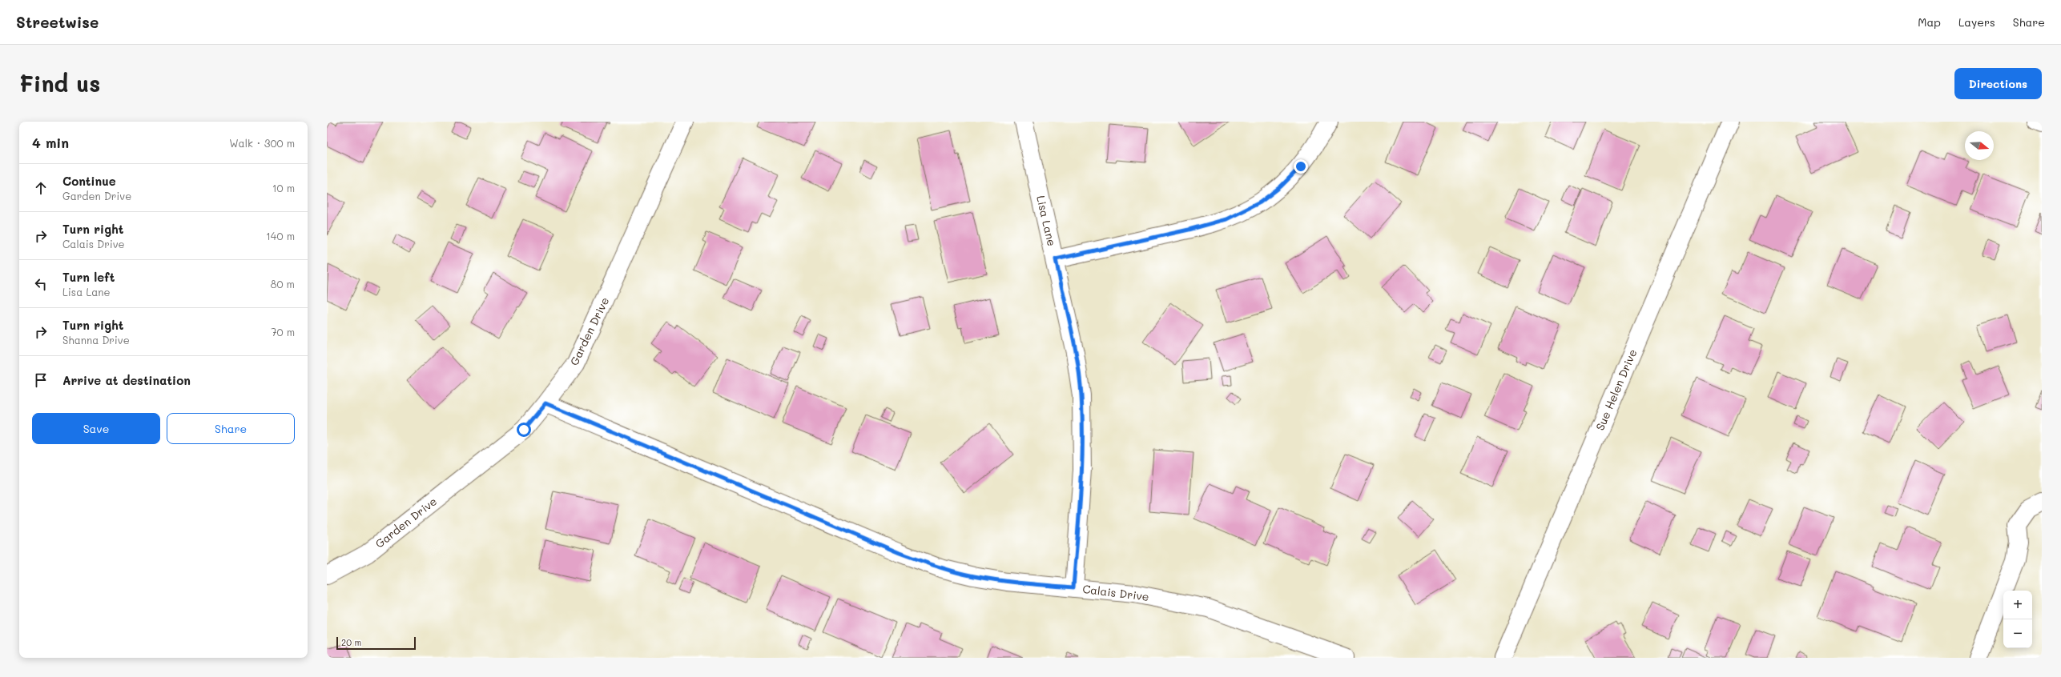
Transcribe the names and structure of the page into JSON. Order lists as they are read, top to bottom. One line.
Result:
{"streets":{"street":["Lisa Lane","Garden Drive","Sue Helen Drive","Calais Drive"]},"crossings":[["Lisa Lane","Calais Drive"],["Garden Drive","Calais Drive"]],"scale_bar":"20 m","north":"right","page":{"header":"Streetwise","nav":["Map","Layers","Share"],"buttons":["Directions",["Save","Share"]],"title":"Find us","heading":["4 min","Walk · 300 m"],"list":[["Continue","Garden Drive","10 m"],["Turn right","Calais Drive","140 m"],["Turn left","Lisa Lane","80 m"],["Turn right","Shanna Drive","70 m"],"Arrive at destination"],"map_buttons":["+","−"],"scale":"20 m"}}
